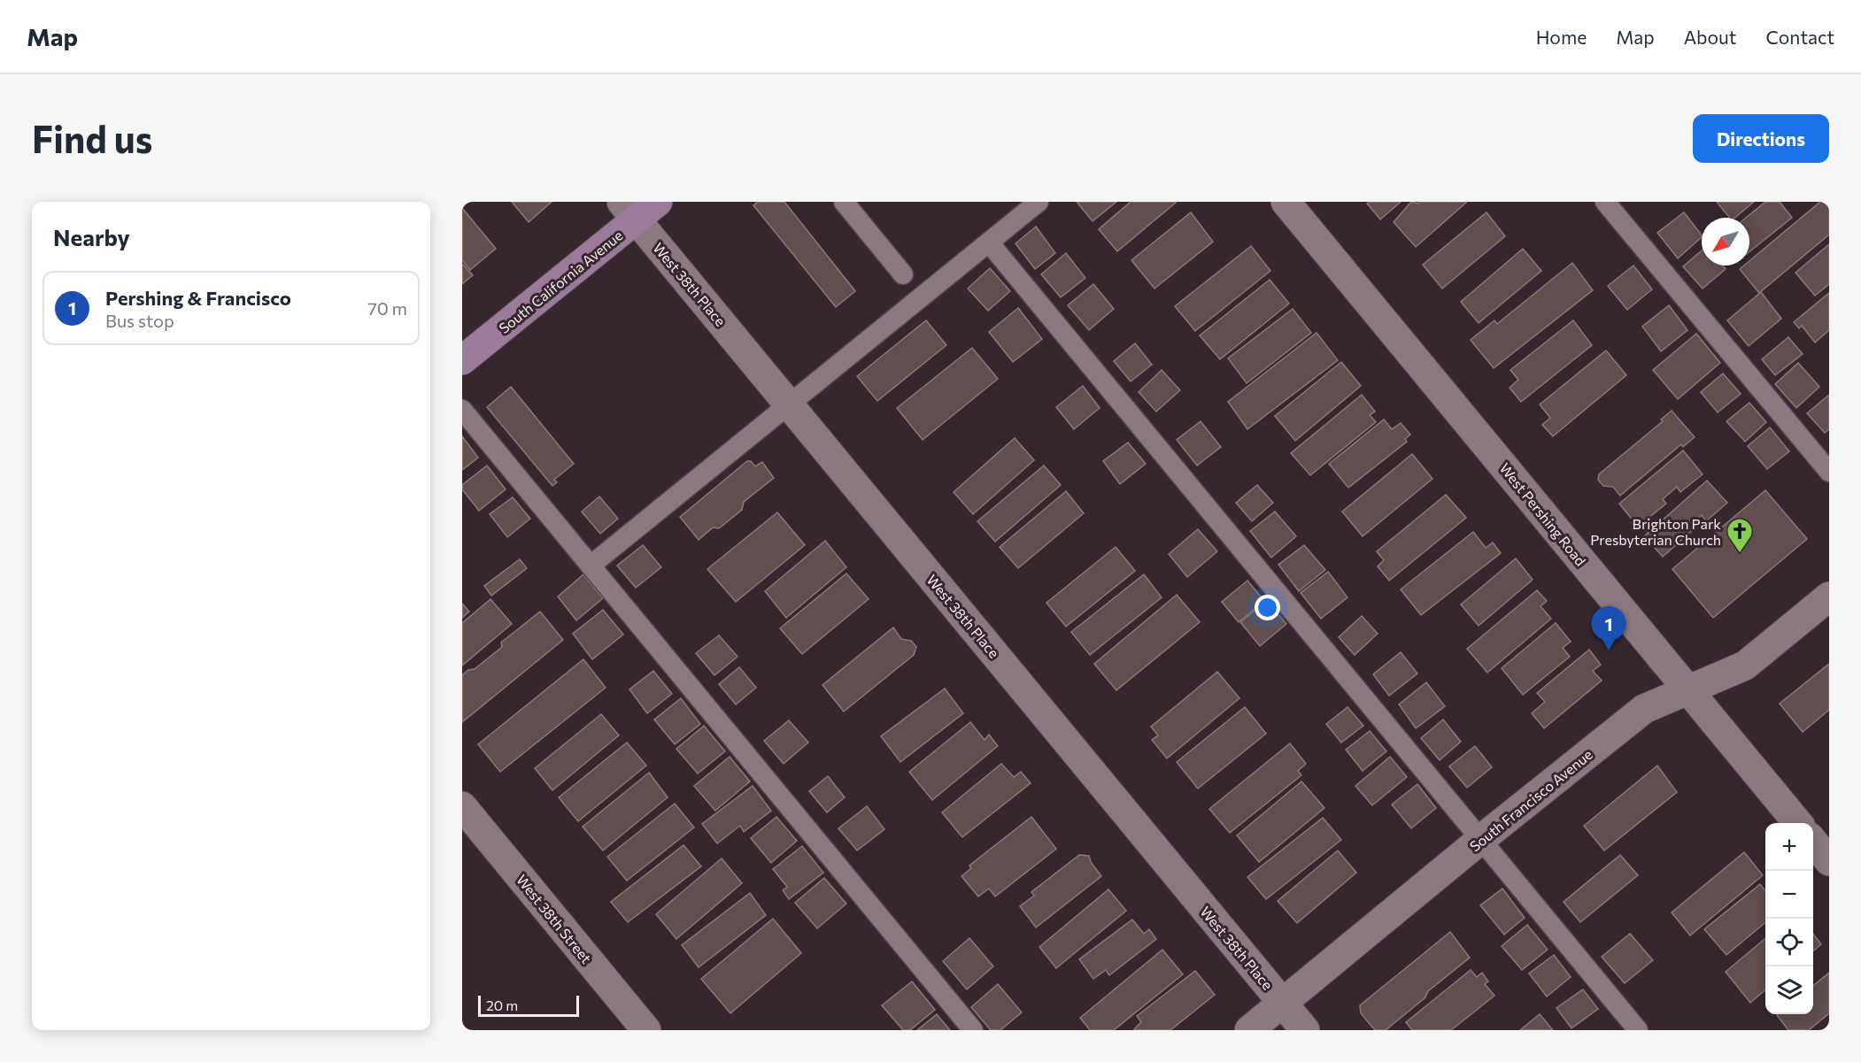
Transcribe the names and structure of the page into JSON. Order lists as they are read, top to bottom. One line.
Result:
{"streets":{"main road":["South California Avenue"],"street":["West 38th Place","West Pershing Road","South Francisco Avenue","West 38th Street"]},"crossings":[["South California Avenue","West 38th Place"],["West 38th Place","South Francisco Avenue"],["West Pershing Road","South Francisco Avenue"]],"places":{"church":["Brighton Park Presbyterian Church"]},"scale_bar":"20 m","north":"bottom left","page":{"header":"Map","nav":["Home","Map","About","Contact"],"buttons":"Directions","title":"Find us","heading":"Nearby","list":[{"mark":"1","name":"Pershing & Francisco","note":"Bus stop","value":"70 m"}],"pins":"1","map_buttons":["+","−"],"scale":"20 m"}}
